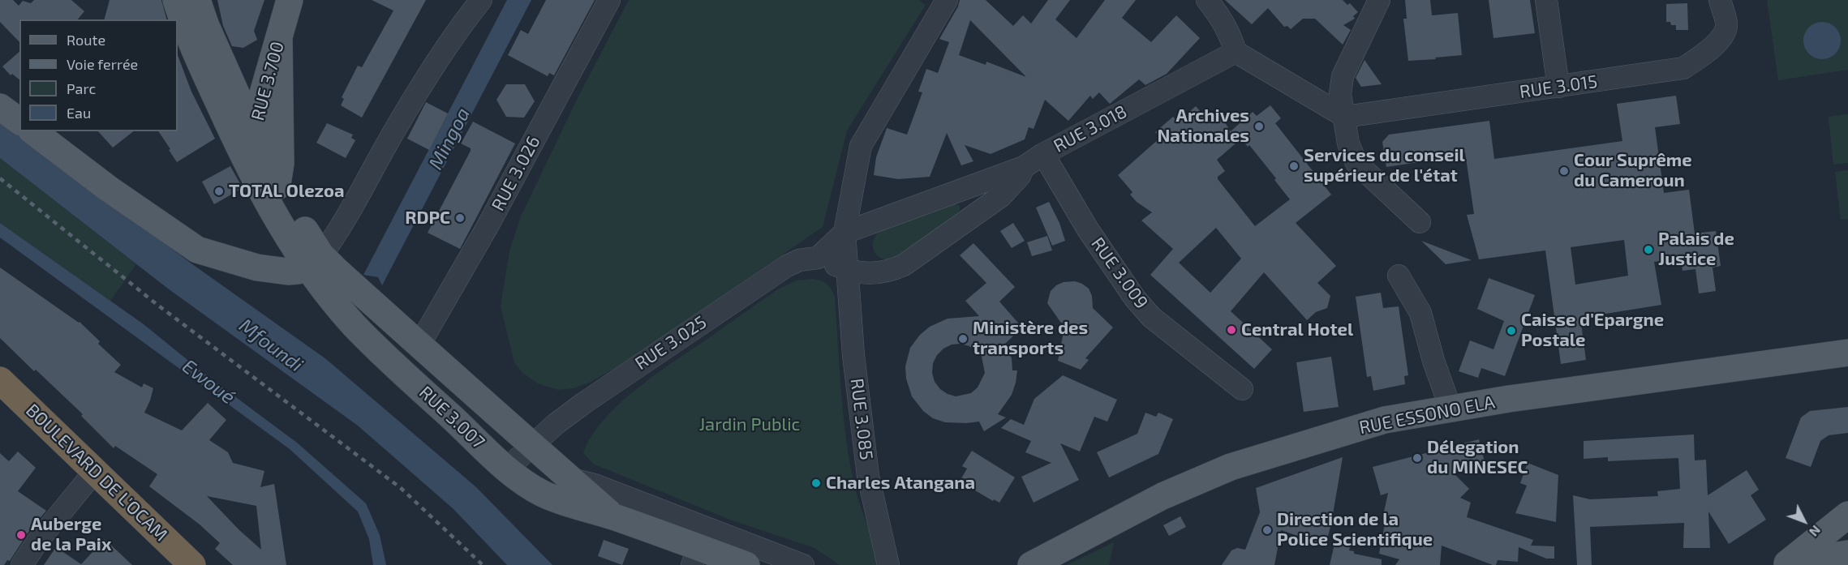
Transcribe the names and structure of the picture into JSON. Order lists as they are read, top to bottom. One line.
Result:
{"streets":{"highway":["BOULEVARD DE L'OCAM"],"main road":["RUE 3.700","RUE ESSONO ELA","RUE 3.007"],"street":["RUE 3.015","RUE 3.018","RUE 3.026","RUE 3.009","RUE 3.025","RUE 3.085"]},"crossings":[["RUE 3.018","RUE 3.009"],["RUE 3.018","RUE 3.085"],["RUE 3.026","RUE 3.007"],["RUE 3.025","RUE 3.007"]],"water":["Mingoa","Mfoundi","Ewoué"],"parks":["Jardin Public"],"places":["Archives Nationales","Services du conseil supérieur de l'état","Cour Suprême du Cameroun","TOTAL Olezoa","RDPC","Palais de Justice","Central Hotel","Caisse d'Epargne Postale","Ministère des transports","Délegation du MINESEC","Charles Atangana","Direction de la Police Scientifique","Auberge de la Paix"],"legend":["Route","Voie ferrée","Parc","Eau"],"north":"bottom right"}
